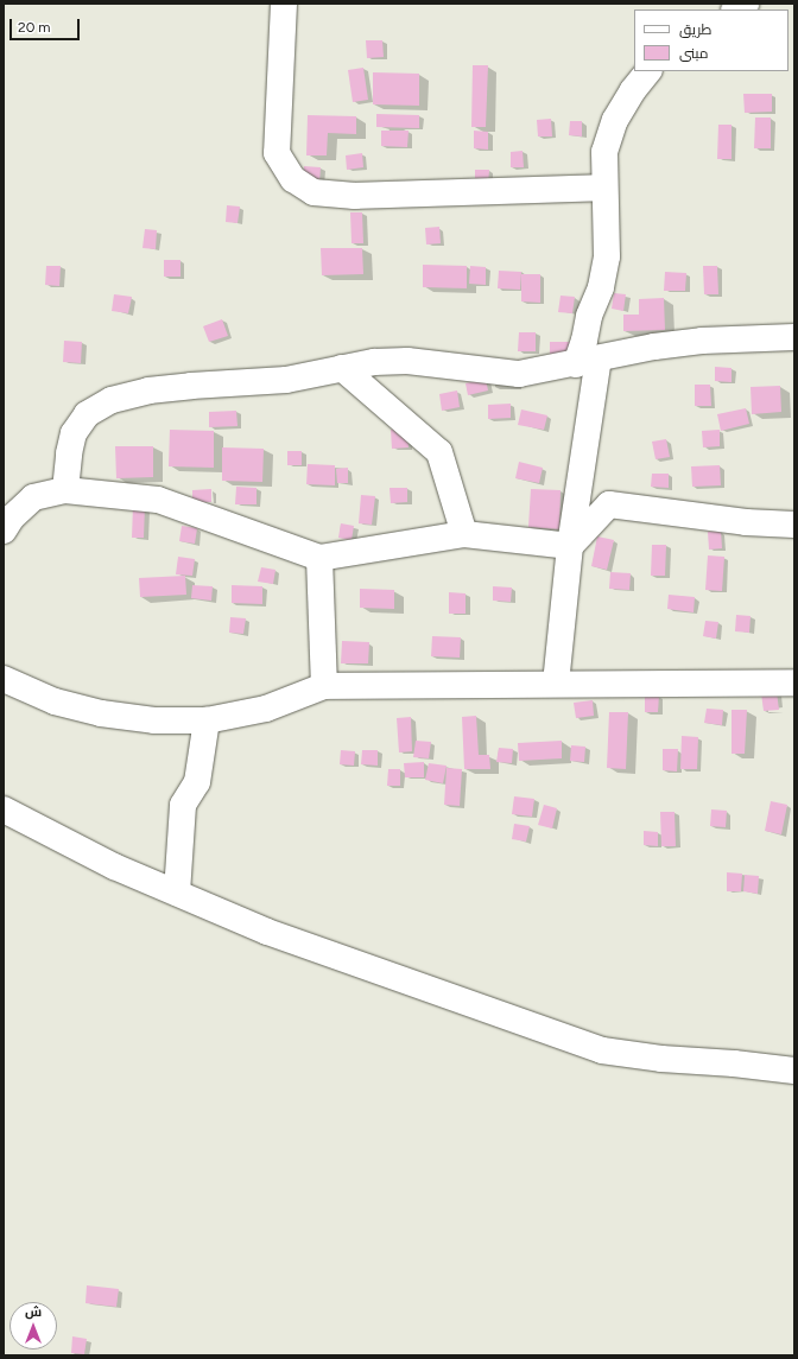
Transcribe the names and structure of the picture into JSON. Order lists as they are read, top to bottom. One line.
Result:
{"legend":["طريق","مبنى"],"scale_bar":"20 m","north":"top"}
